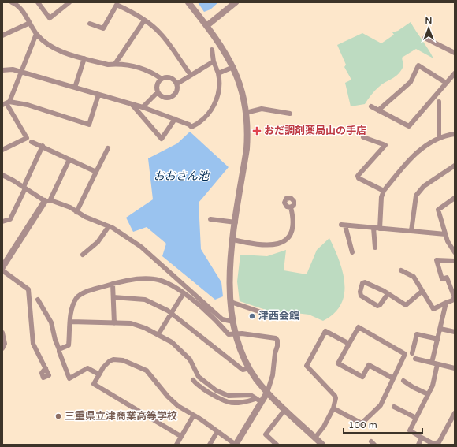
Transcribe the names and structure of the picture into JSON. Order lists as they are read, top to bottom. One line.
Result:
{"water":["おおさん池"],"places":{"health":["おだ調剤薬局山の手店"],"other":["津西会館","三重県立津商業高等学校"]},"scale_bar":"100 m","north":"top"}
